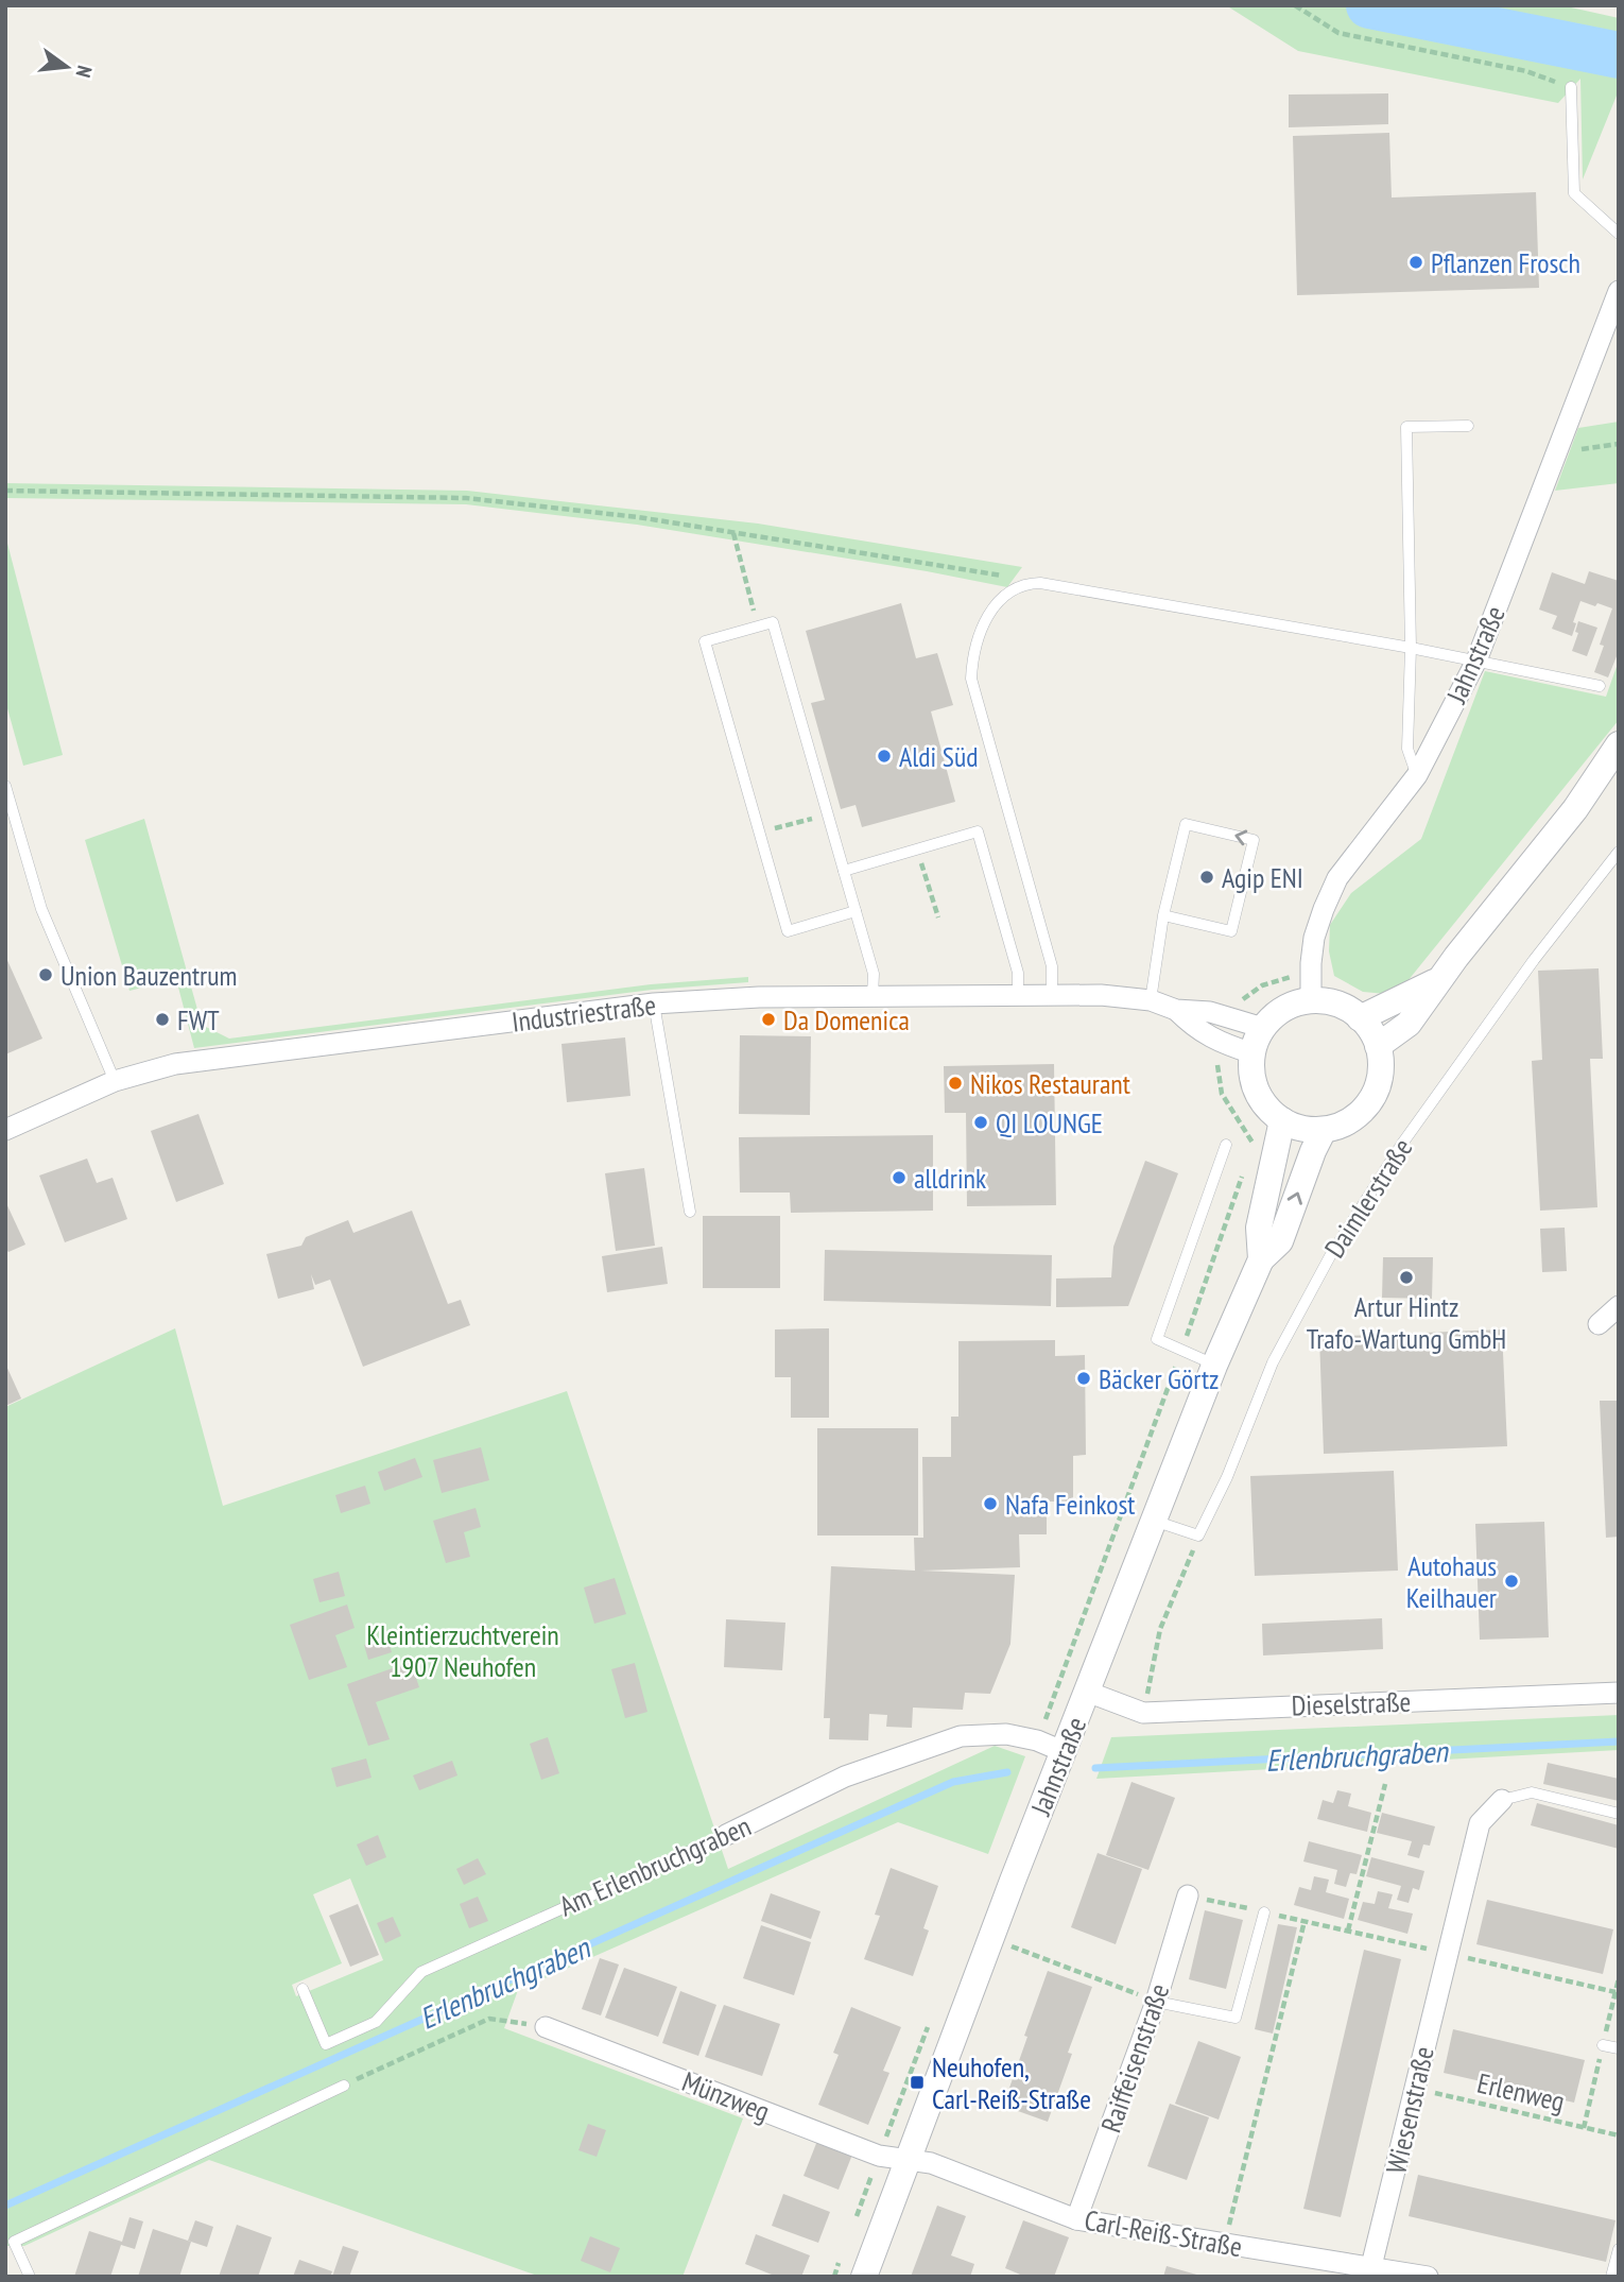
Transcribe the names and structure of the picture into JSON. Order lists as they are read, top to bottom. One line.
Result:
{"streets":{"street":["Jahnstraße","Industriestraße","Dieselstraße","Am Erlenbruchgraben","Raiffeisenstraße","Münzweg","Wiesenstraße","Carl-Reiß-Straße"],"lane":["Daimlerstraße"],"path":["Erlenweg"]},"crossings":[["Jahnstraße","Industriestraße"],["Jahnstraße","Dieselstraße"],["Jahnstraße","Am Erlenbruchgraben"],["Jahnstraße","Münzweg"],["Jahnstraße","Carl-Reiß-Straße"],["Raiffeisenstraße","Carl-Reiß-Straße"],["Erlenweg","Wiesenstraße"],["Münzweg","Carl-Reiß-Straße"],["Wiesenstraße","Carl-Reiß-Straße"]],"water":["Erlenbruchgraben"],"parks":["Kleintierzuchtverein 1907 Neuhofen"],"places":{"other":["Pflanzen Frosch","Aldi Süd","Agip ENI","Union Bauzentrum","FWT","Da Domenica","Nikos Restaurant","QI LOUNGE","alldrink","Artur Hintz Trafo-Wartung GmbH","Bäcker Görtz","Nafa Feinkost","Autohaus Keilhauer"],"transit":["Neuhofen, Carl-Reiß-Straße"]},"north":"right"}
